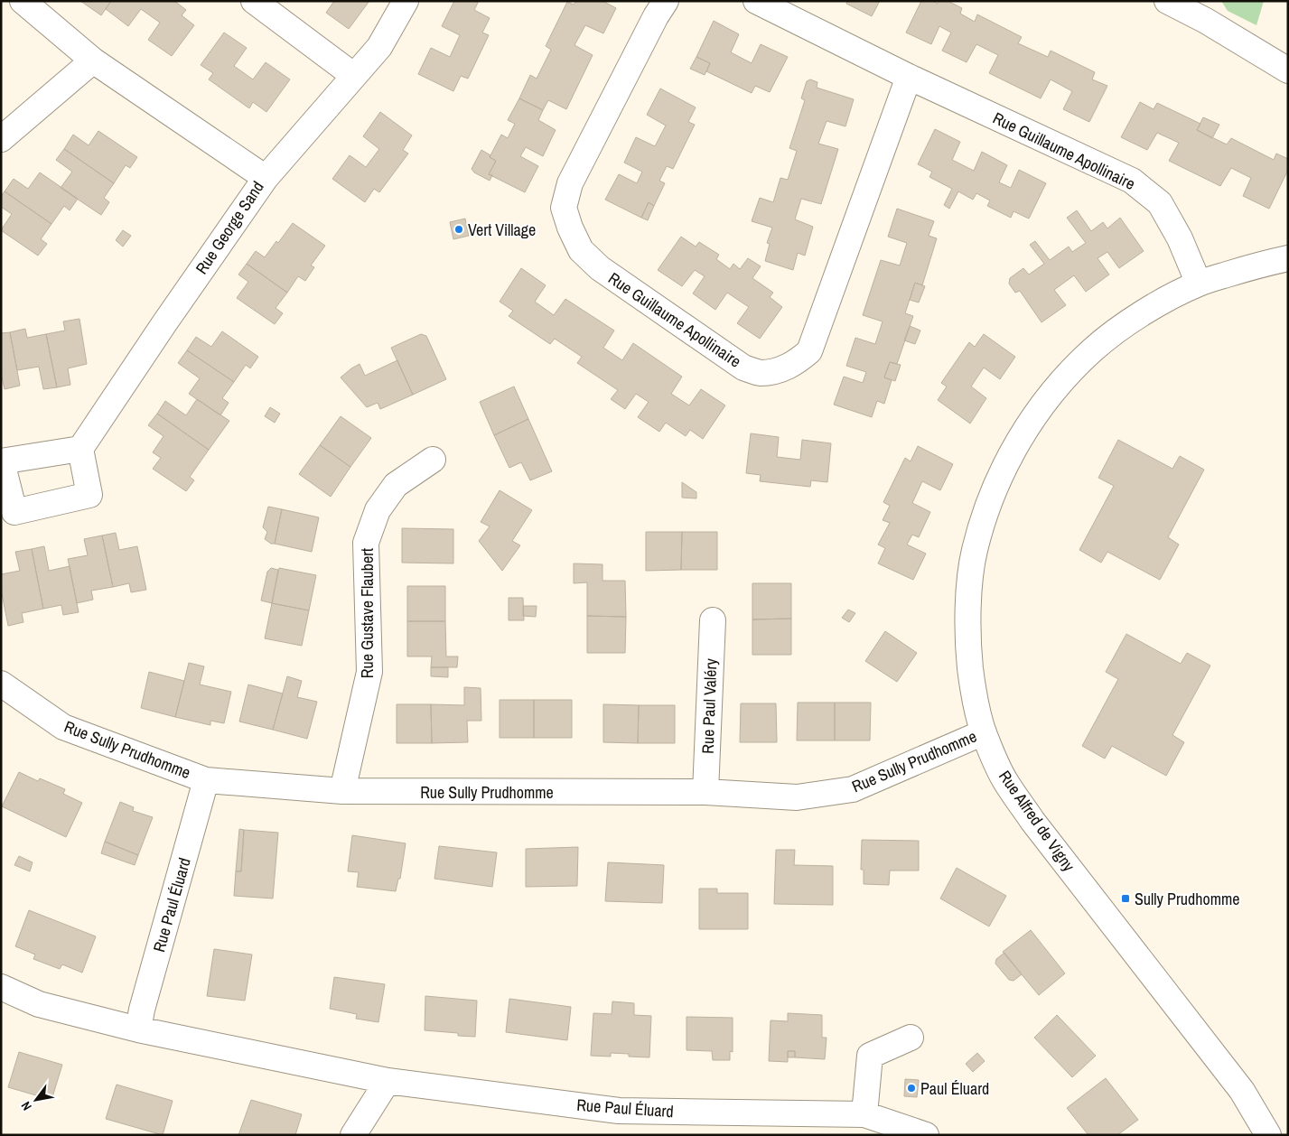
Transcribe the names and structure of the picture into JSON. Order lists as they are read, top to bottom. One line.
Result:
{"streets":{"street":["Rue Guillaume Apollinaire","Rue George Sand","Rue Gustave Flaubert","Rue Paul Valéry","Rue Sully Prudhomme","Rue Alfred de Vigny","Rue Paul Éluard"]},"crossings":[["Rue Guillaume Apollinaire","Rue Alfred de Vigny"],["Rue Gustave Flaubert","Rue Sully Prudhomme"],["Rue Paul Valéry","Rue Sully Prudhomme"],["Rue Sully Prudhomme","Rue Alfred de Vigny"],["Rue Sully Prudhomme","Rue Paul Éluard"]],"places":{"other":["Vert Village","Paul Éluard"],"transit":["Sully Prudhomme"]},"north":"bottom left"}
